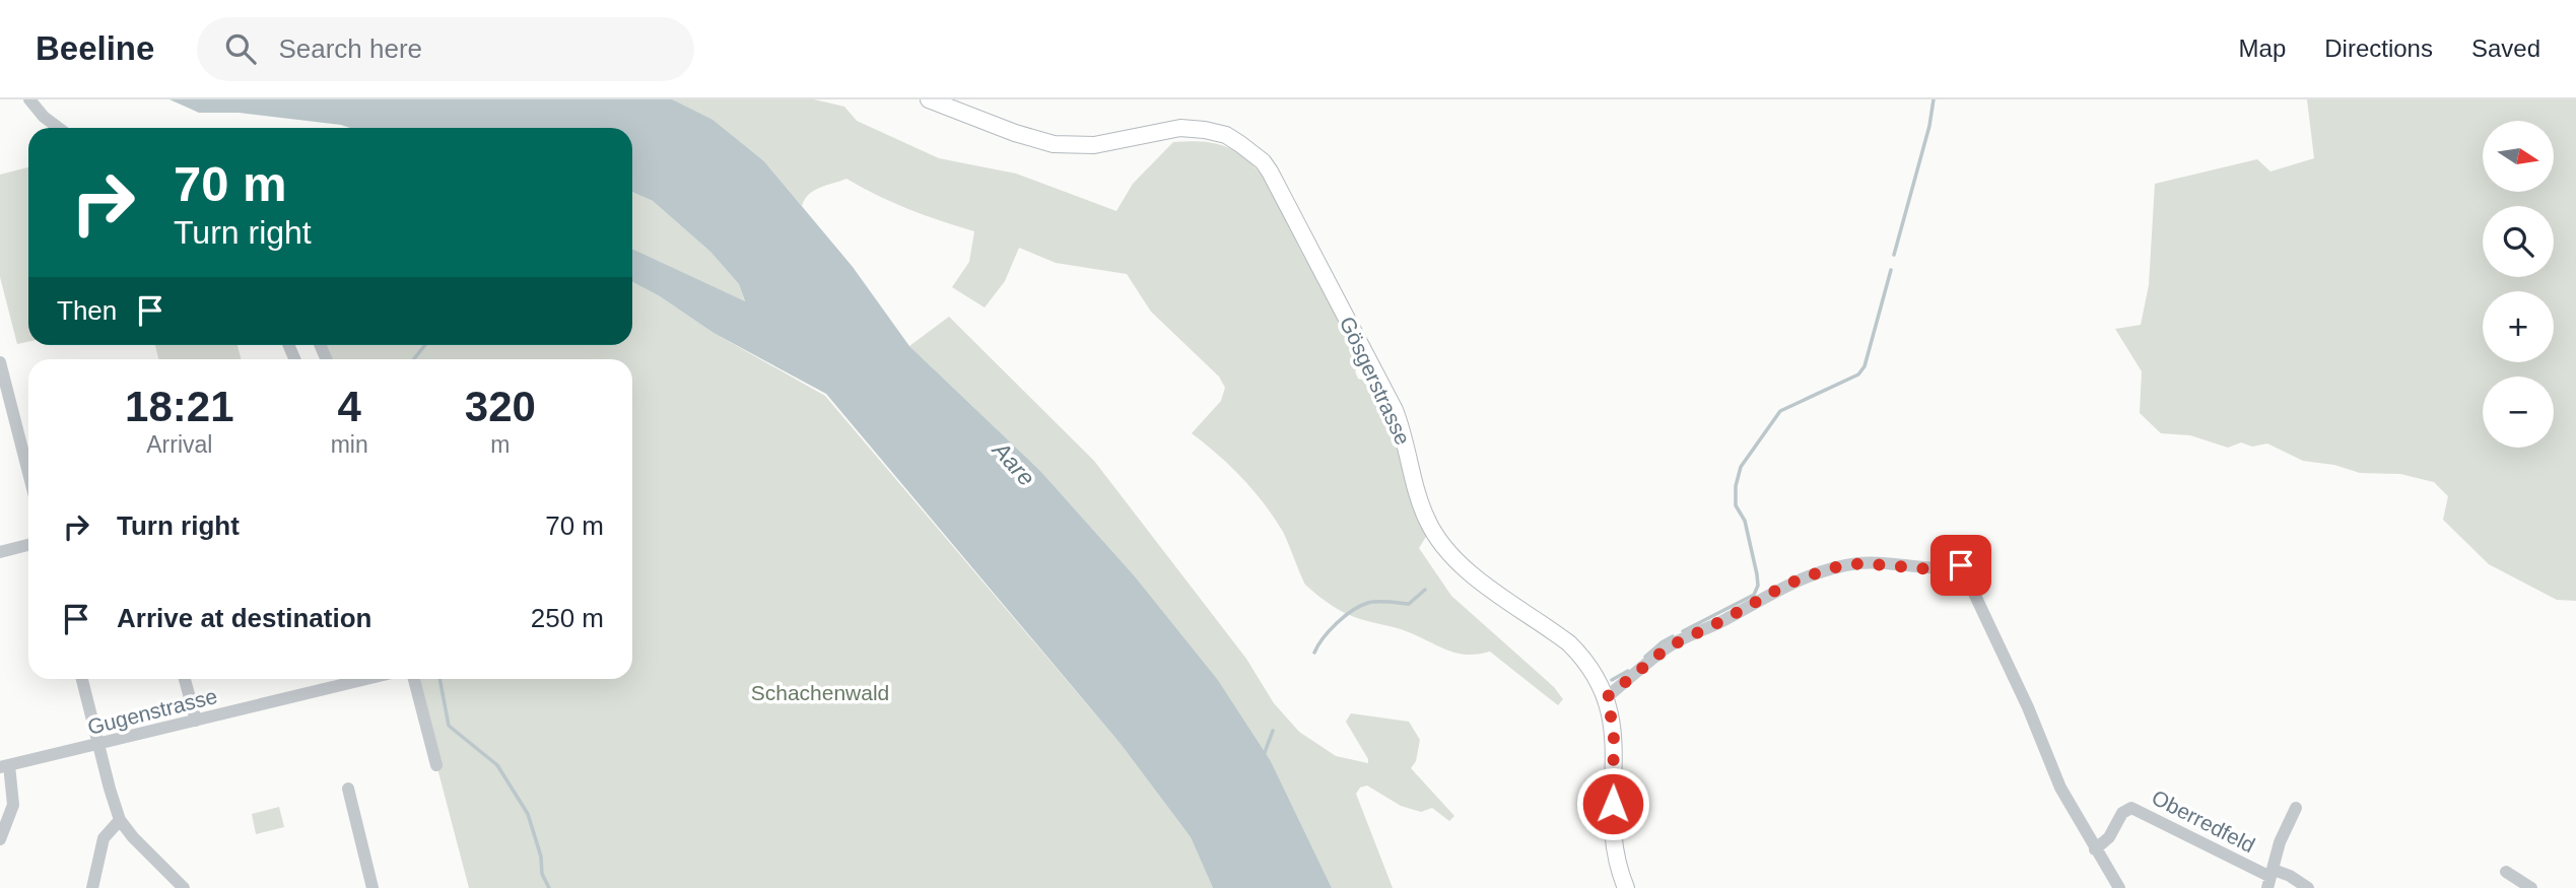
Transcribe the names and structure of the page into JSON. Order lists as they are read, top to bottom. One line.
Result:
{"streets":{"main road":["Gösgerstrasse"],"street":["Gugenstrasse","Oberredfeld"]},"water":["Aare"],"parks":["Schachenwald"],"north":"right","page":{"header":"Beeline","search":"Search here","nav":["Map","Directions","Saved"],"map_buttons":["+","−"],"turn":["70 m","Turn right"],"then":"Then","eta":["18:21","Arrival","4","min","320","m"],"list":[{"name":"Turn right","value":"70 m"},{"name":"Arrive at destination","value":"250 m"}]}}
